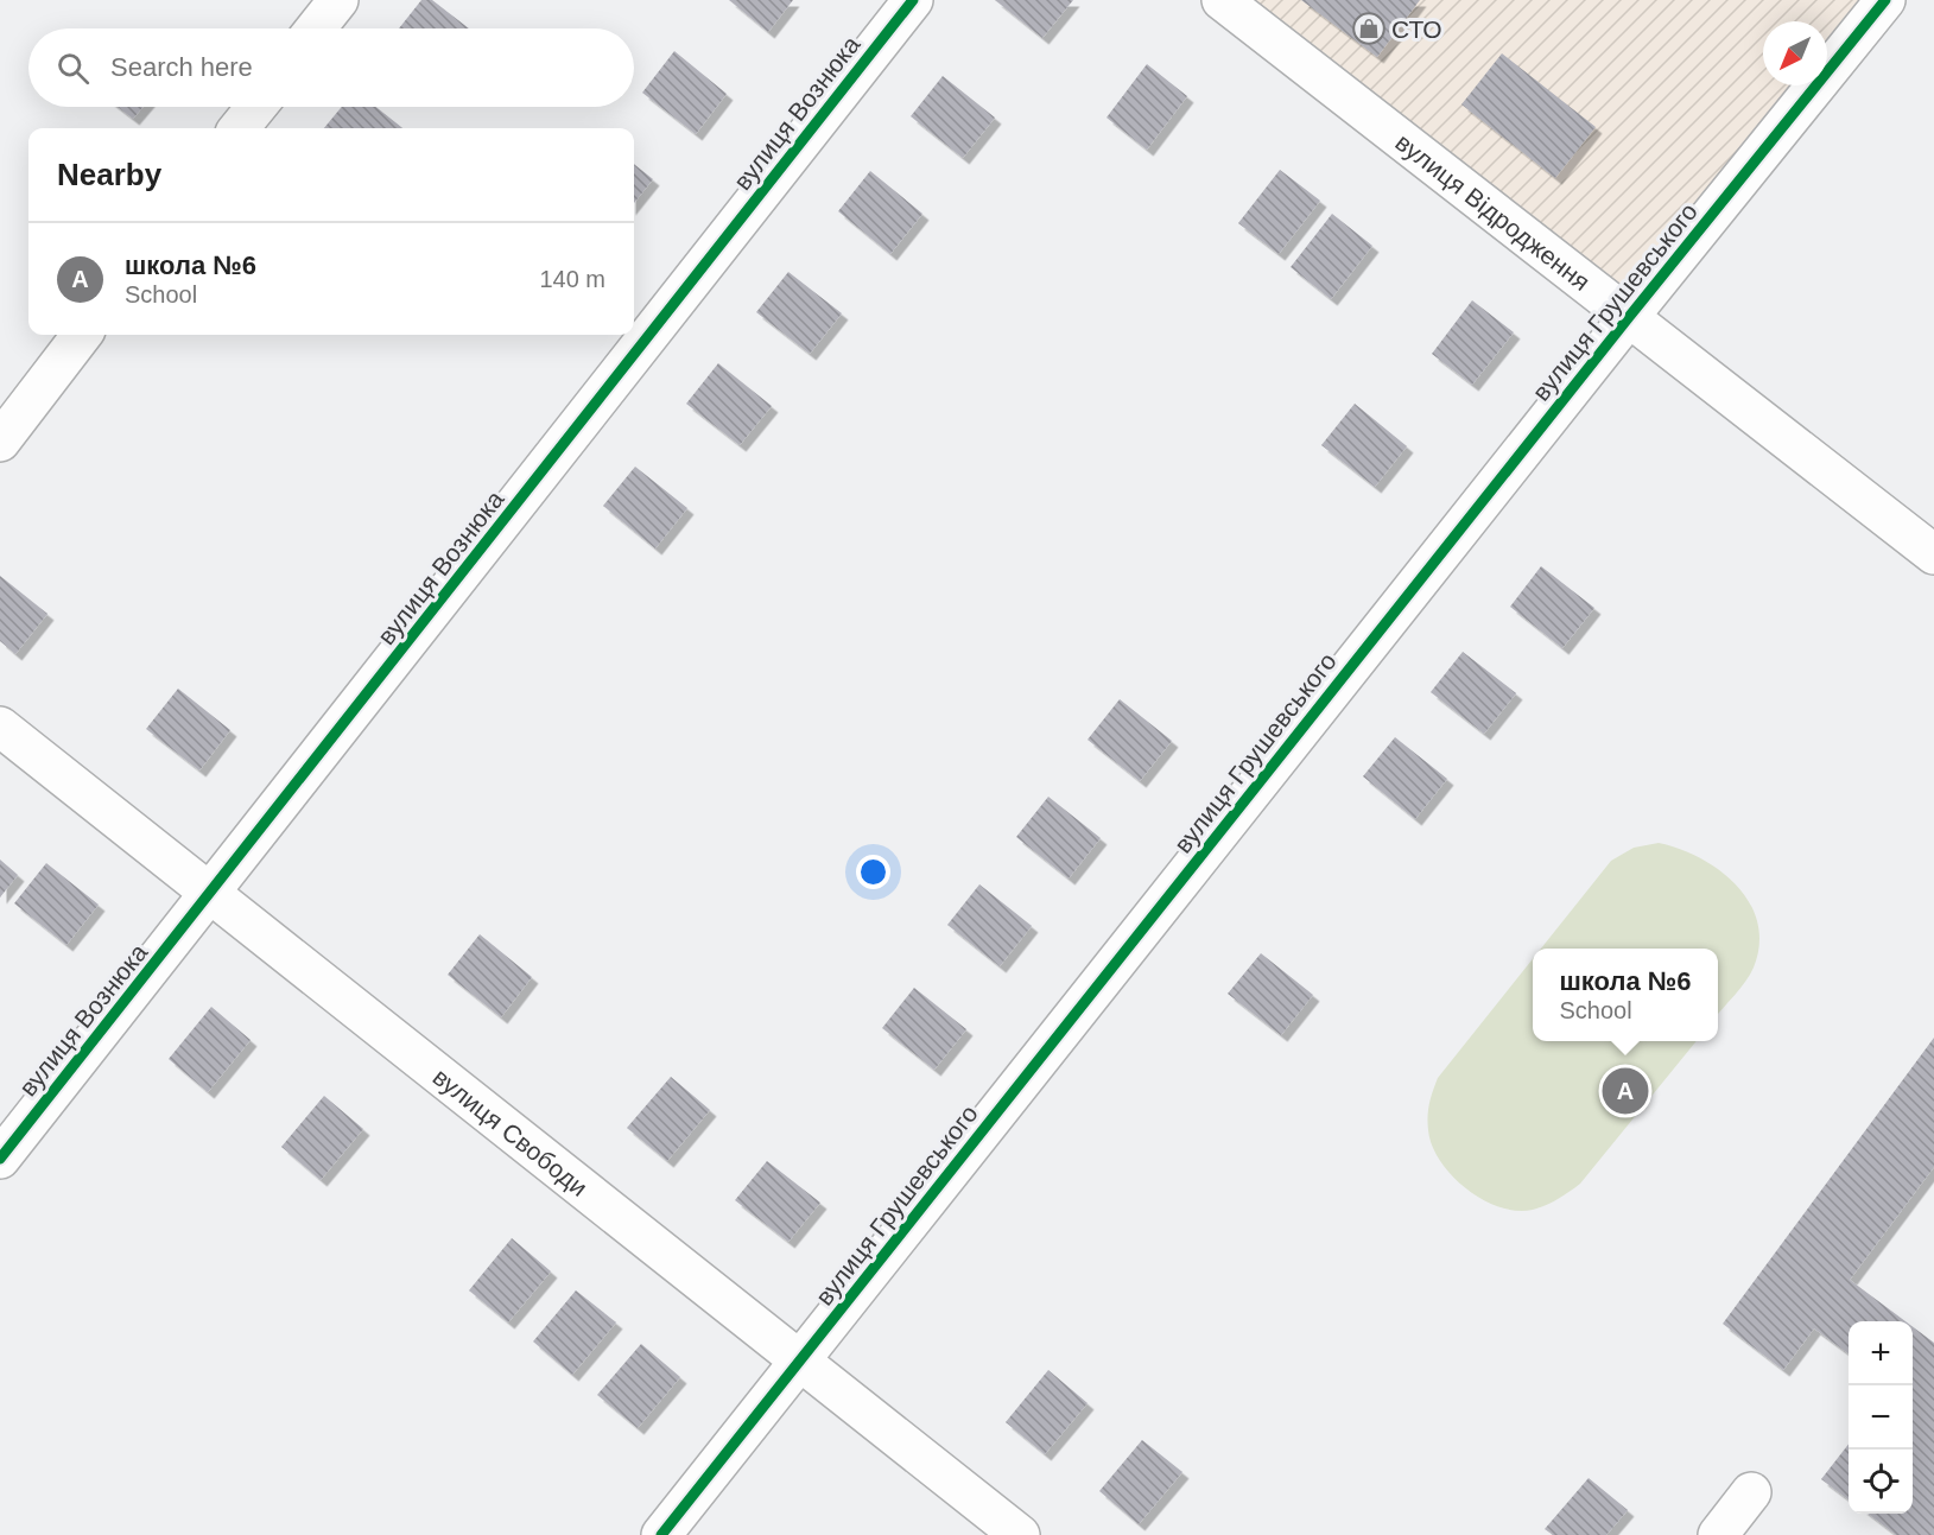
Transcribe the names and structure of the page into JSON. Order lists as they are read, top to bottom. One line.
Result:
{"streets":{"street":["вулиця Вознюка","вулиця Відродження","вулиця Грушевського","вулиця Свободи"]},"crossings":[["вулиця Вознюка","вулиця Свободи"],["вулиця Відродження","вулиця Грушевського"],["вулиця Грушевського","вулиця Свободи"]],"places":{"shop":["СТО"]},"north":"bottom left","page":{"search":"Search here","heading":"Nearby","list":[{"mark":"A","name":"школа №6","note":"School","value":"140 m"}],"popup":["школа №6","School"],"pins":"A","map_buttons":["+","−"]}}
